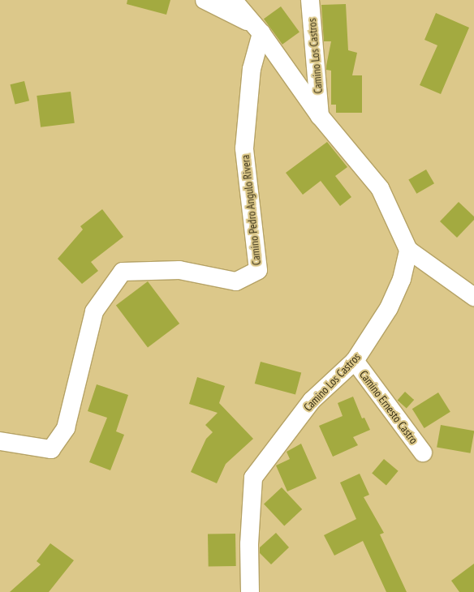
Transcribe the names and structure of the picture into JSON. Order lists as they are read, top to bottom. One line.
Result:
{"streets":{"street":["Camino Los Castros","Camino Pedro Angulo Rivera","Camino Ernesto Castro"]},"crossings":[["Camino Los Castros","Camino Ernesto Castro"]]}
